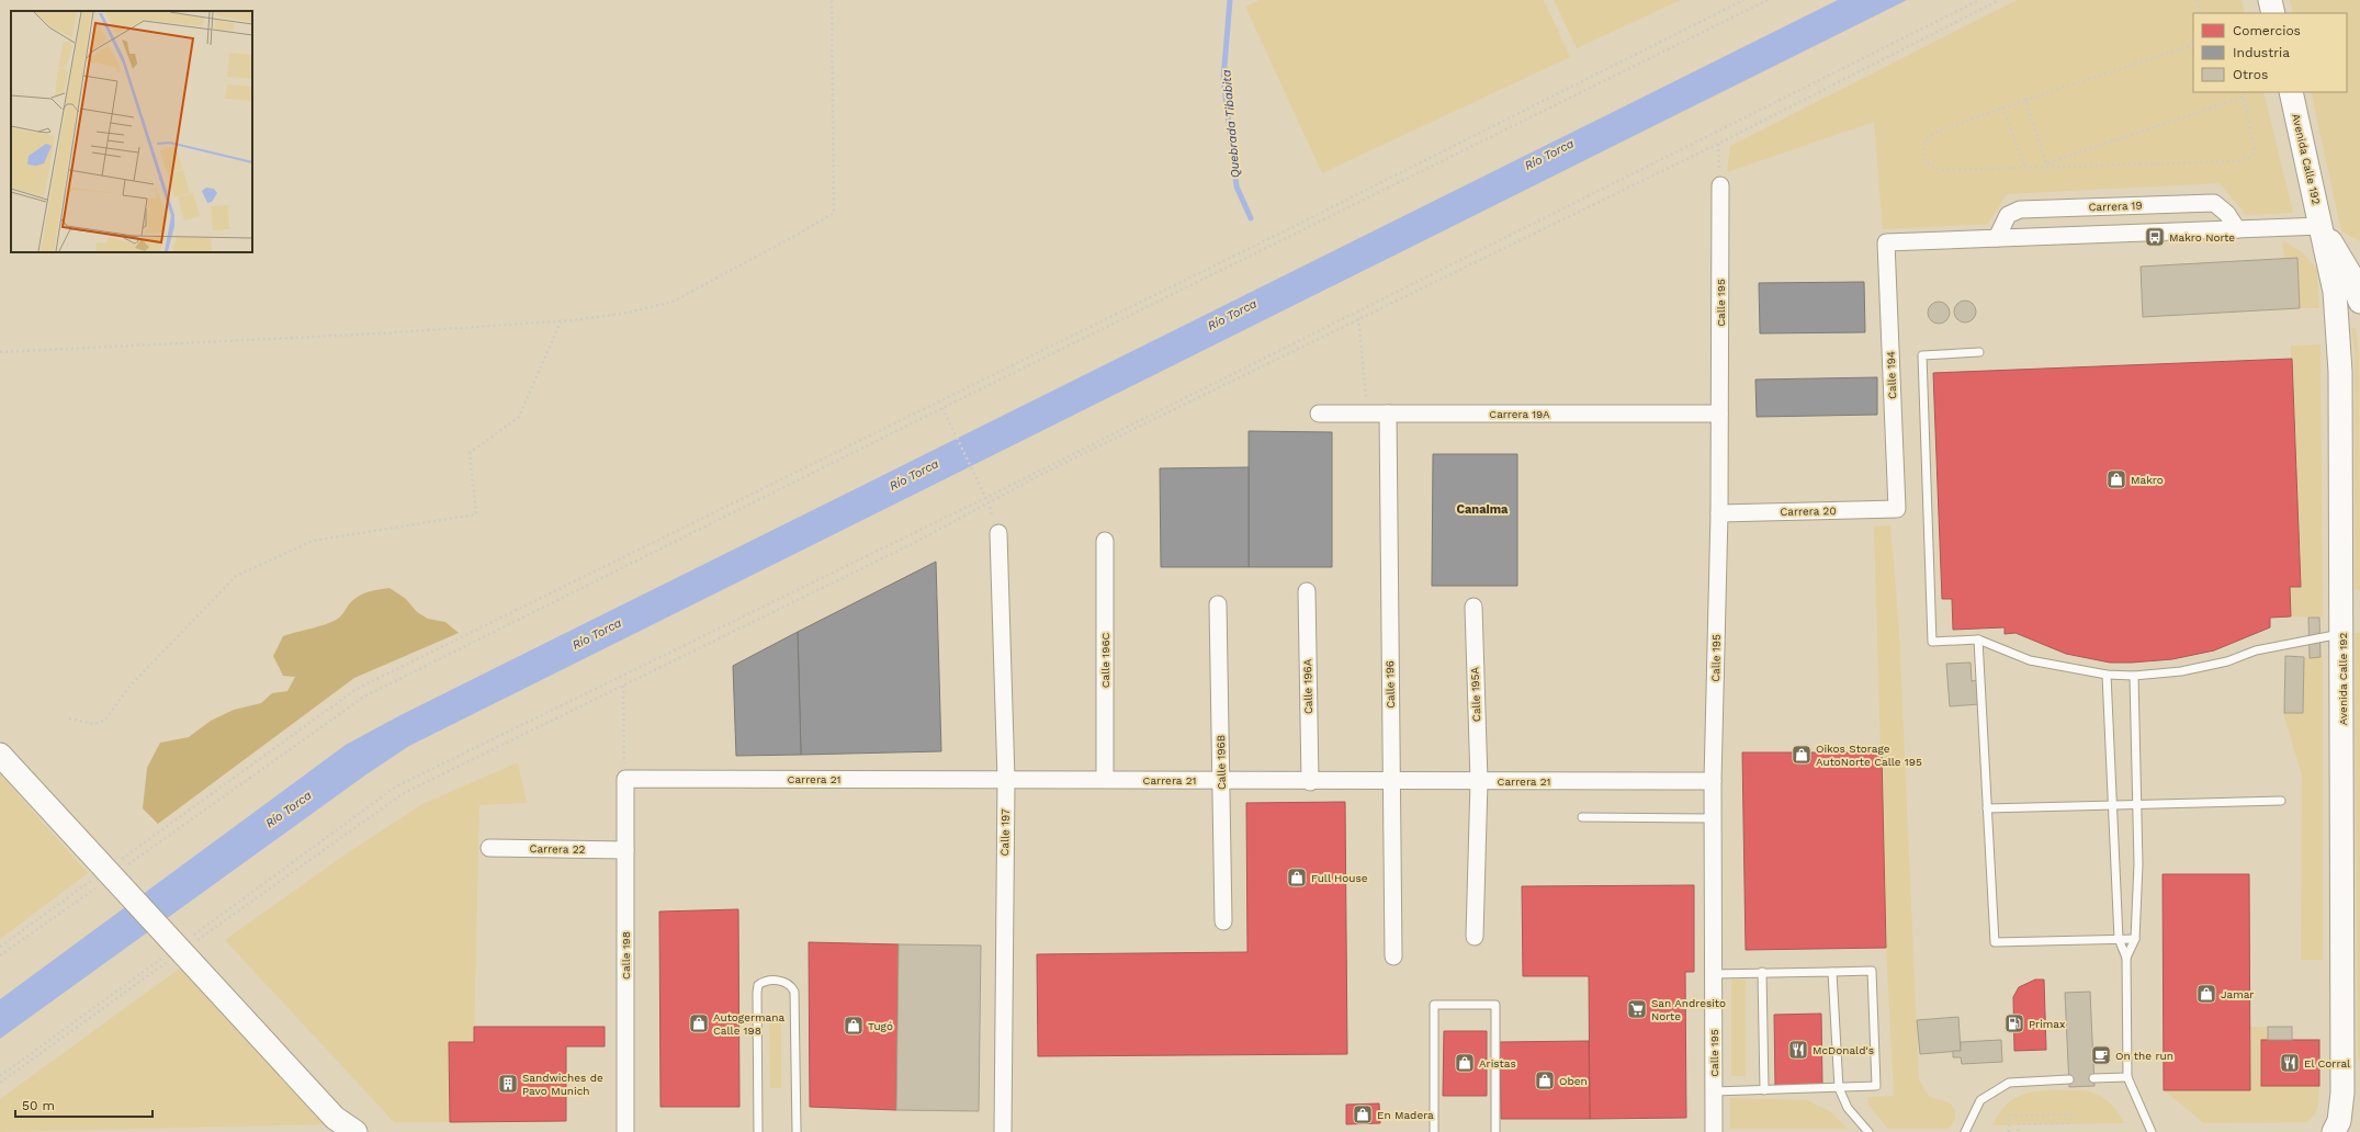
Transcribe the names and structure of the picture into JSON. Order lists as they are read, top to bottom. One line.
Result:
{"streets":{"main road":["Avenida Calle 192"],"street":["Carrera 19","Calle 195","Calle 194","Carrera 19A","Carrera 20","Calle 196C","Calle 196","Calle 196A","Calle 195A","Calle 196B","Carrera 21","Calle 197","Carrera 22","Calle 198"]},"crossings":[["Carrera 19","Calle 194"],["Calle 195","Carrera 19A"],["Calle 195","Carrera 20"],["Calle 195","Carrera 21"],["Calle 194","Carrera 20"],["Carrera 19A","Calle 196"],["Calle 196C","Carrera 21"],["Calle 196","Carrera 21"],["Calle 196A","Carrera 21"],["Calle 195A","Carrera 21"],["Calle 196B","Carrera 21"],["Carrera 21","Calle 197"],["Carrera 21","Calle 198"],["Carrera 22","Calle 198"]],"districts":["Canaima"],"water":["Quebrada Tibabita","Río Torca"],"places":{"bus stop":["Makro Norte"],"shop":["Makro","Oikos Storage AutoNorte Calle 195","Full House","Jamar","Autogermana Calle 198","Tugó","Aristas","Oben","En Madera"],"supermarket":["San Andresito Norte"],"fuel station":["Primax"],"restaurant":["McDonald's","El Corral"],"cafe":["On the run"],"building":["Sandwiches de Pavo Munich"]},"legend":["Comercios","Industria","Otros"],"scale_bar":"50 m"}
